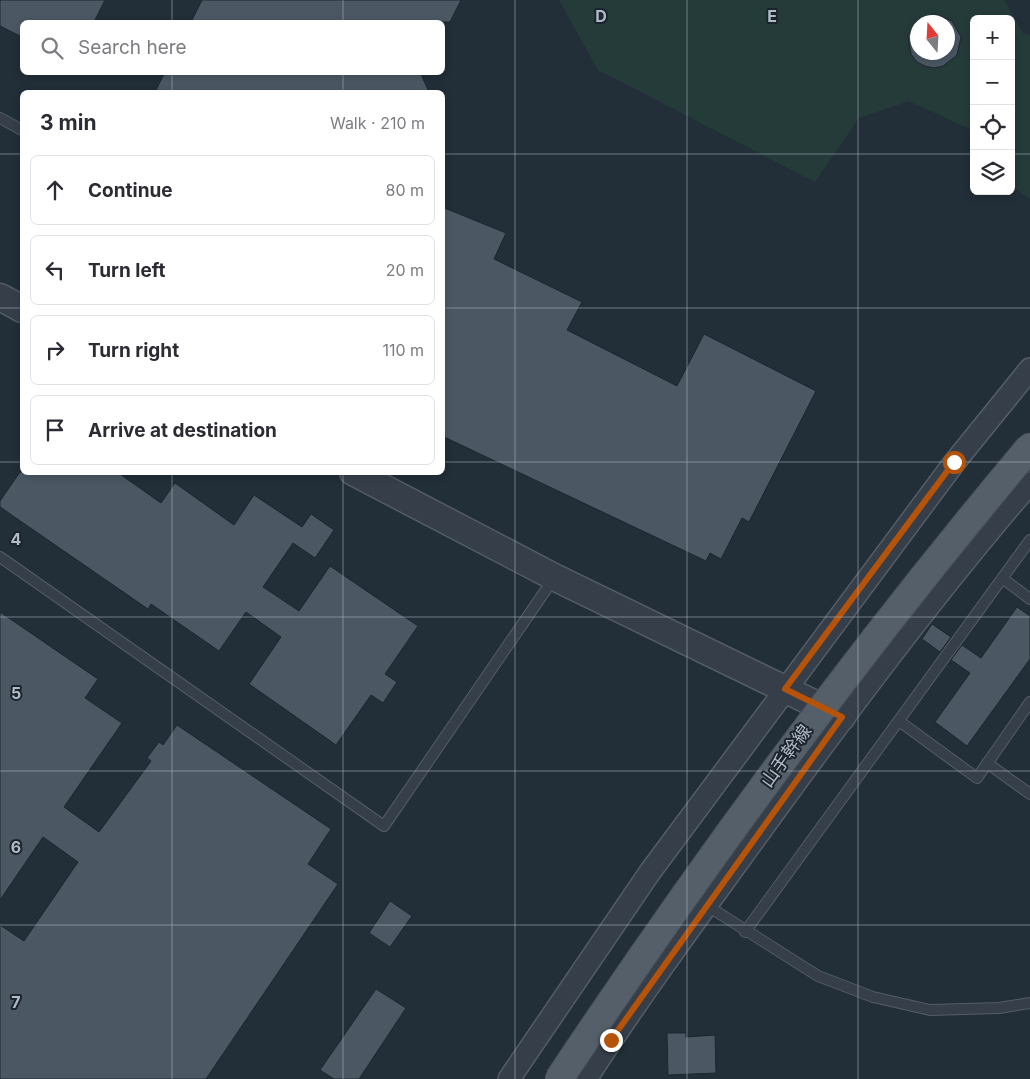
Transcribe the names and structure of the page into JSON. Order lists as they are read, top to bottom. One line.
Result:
{"streets":{"main road":["山手幹線"]},"north":"top","page":{"map_buttons":["+","−"],"search":"Search here","heading":["3 min","Walk · 210 m"],"list":[["Continue","80 m"],["Turn left","20 m"],["Turn right","110 m"],"Arrive at destination"]},"grid":{"columns":["D","E"],"rows":["4","5","6","7"]}}
